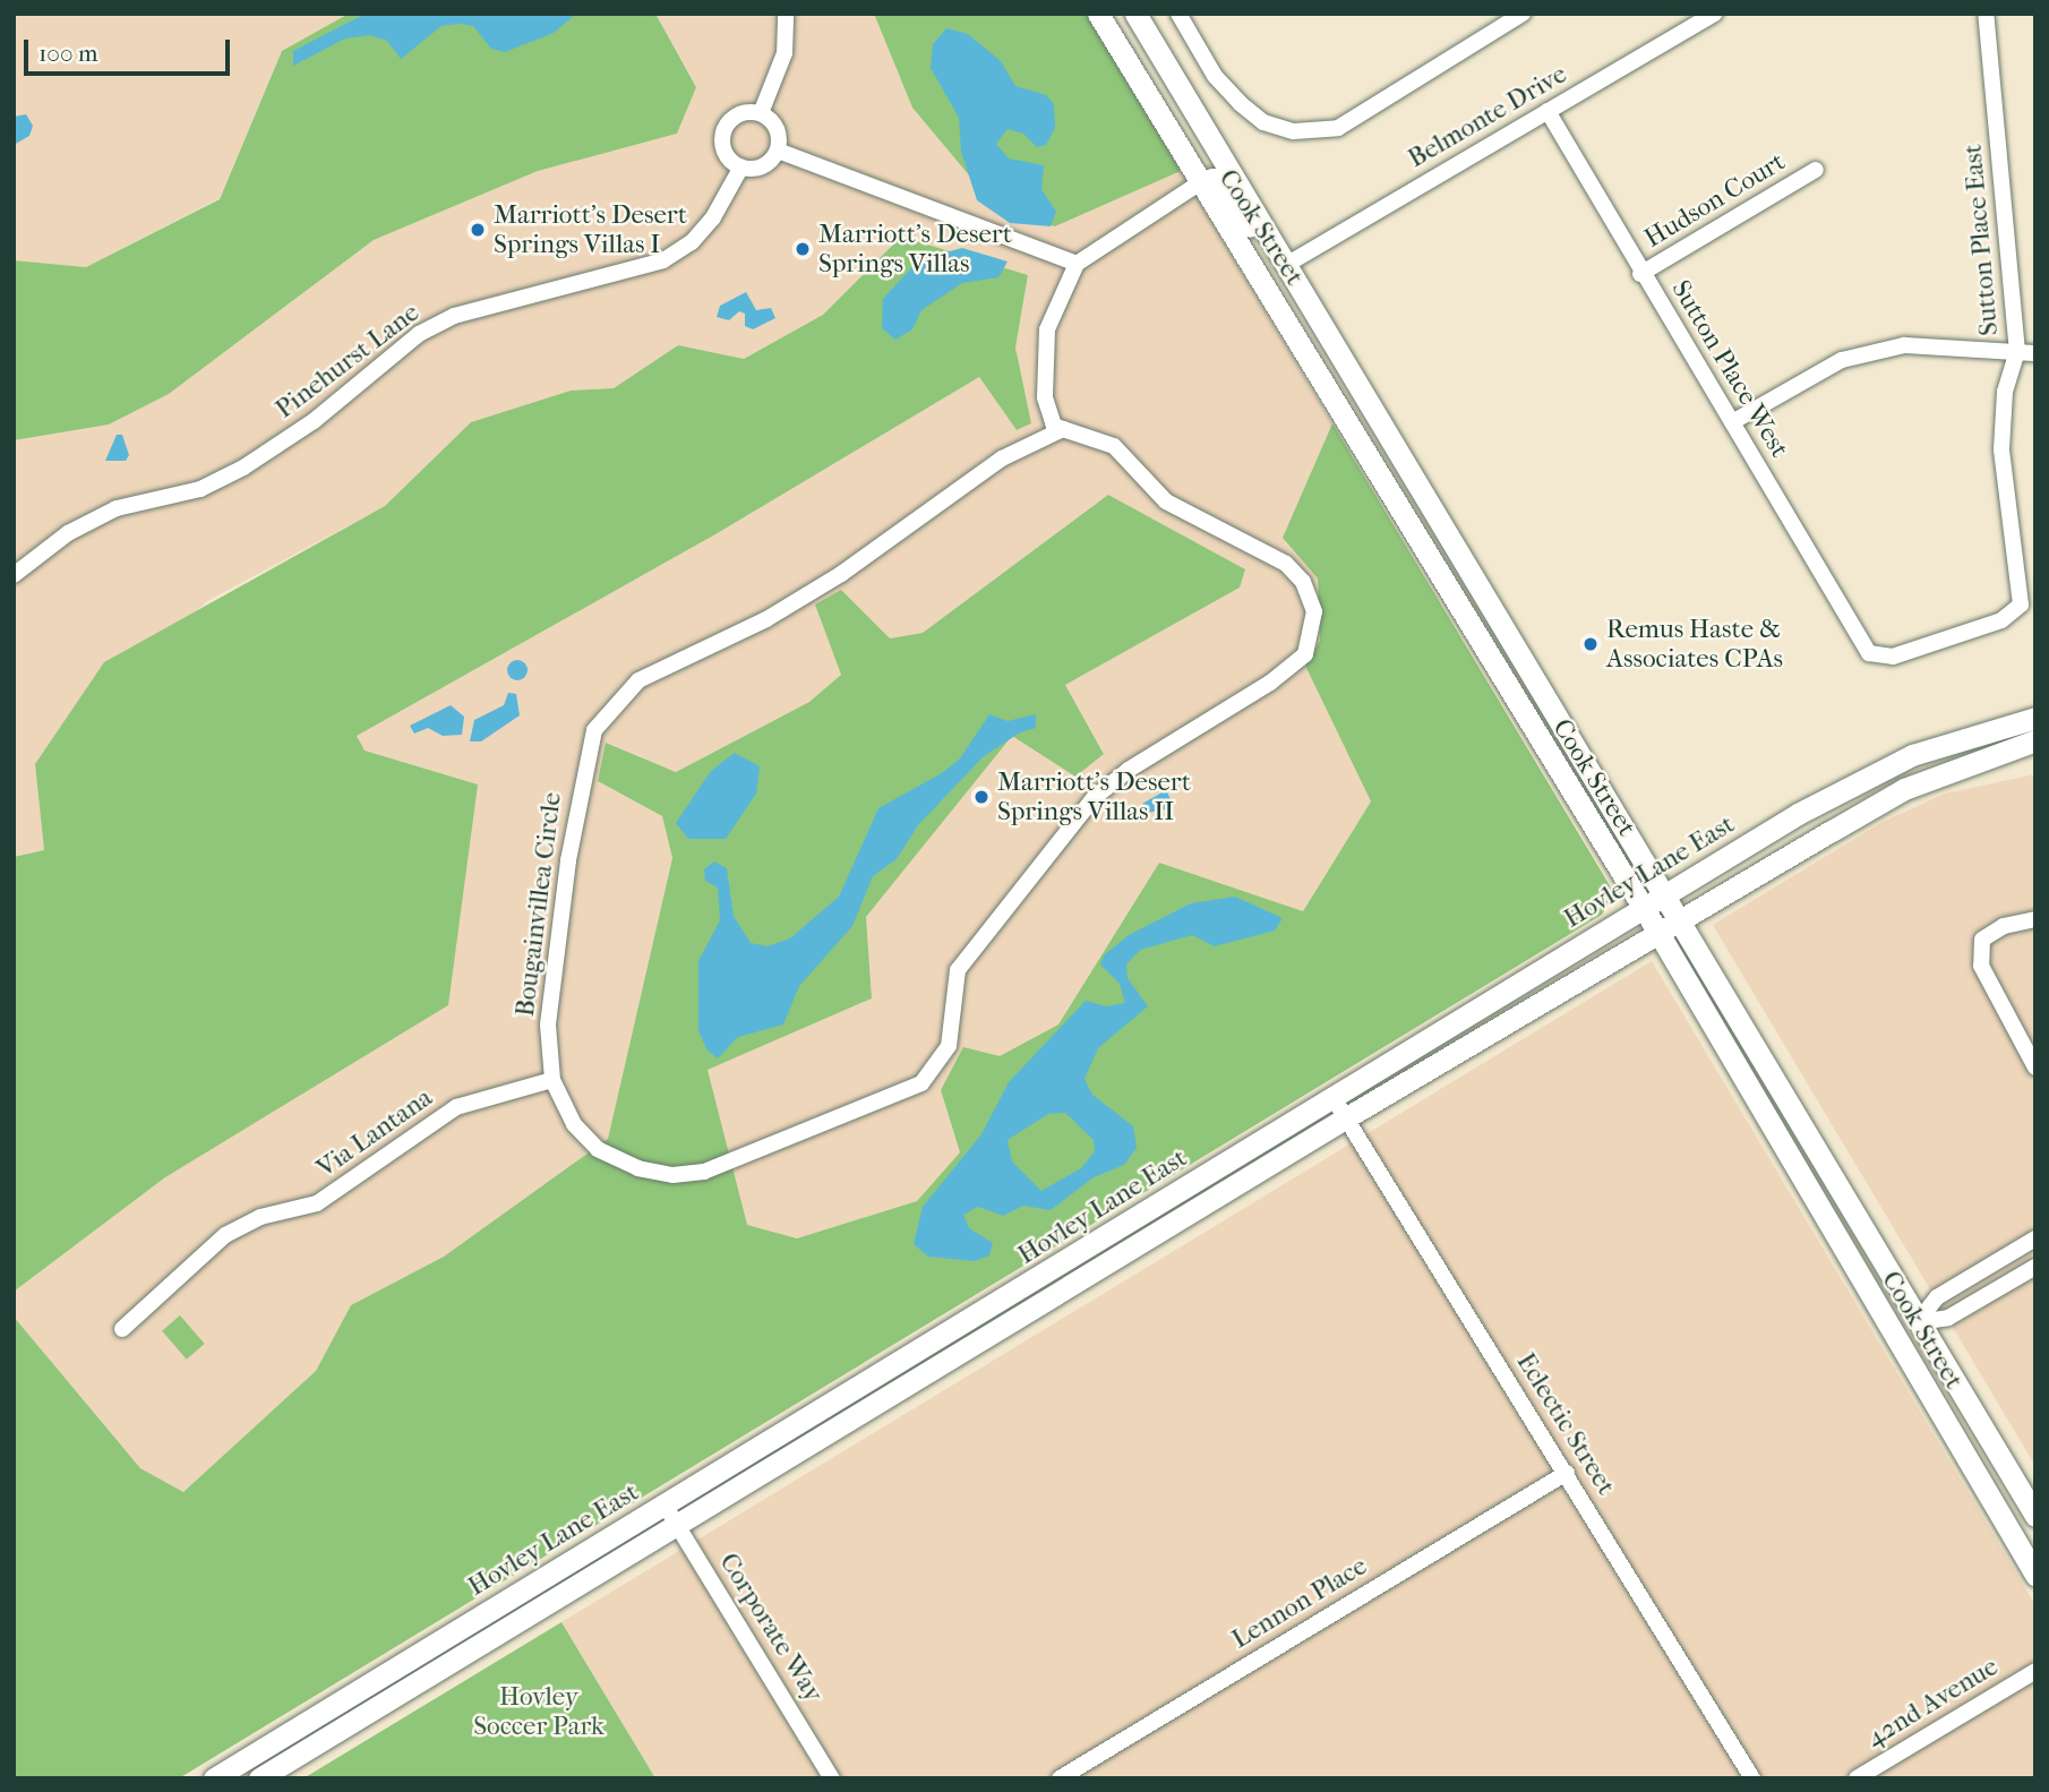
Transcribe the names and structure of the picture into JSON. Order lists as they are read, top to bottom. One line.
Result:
{"streets":{"main road":["Cook Street","Hovley Lane East"],"street":["Belmonte Drive","Hudson Court","Sutton Place East","Pinehurst Lane","Sutton Place West","Bougainvillea Circle","Via Lantana","Eclectic Street","Lennon Place","Corporate Way","42nd Avenue"]},"crossings":[["Belmonte Drive","Cook Street"],["Belmonte Drive","Sutton Place West"],["Hudson Court","Sutton Place West"],["Cook Street","Hovley Lane East"],["Sutton Place East","Sutton Place West"],["Hovley Lane East","Eclectic Street"],["Hovley Lane East","Corporate Way"],["Bougainvillea Circle","Via Lantana"],["Eclectic Street","Lennon Place"]],"parks":["Hovley Soccer Park"],"places":["Marriott's Desert Springs Villas I","Marriott's Desert Springs Villas","Remus Haste & Associates CPAs","Marriott's Desert Springs Villas II"],"scale_bar":"100 m"}
